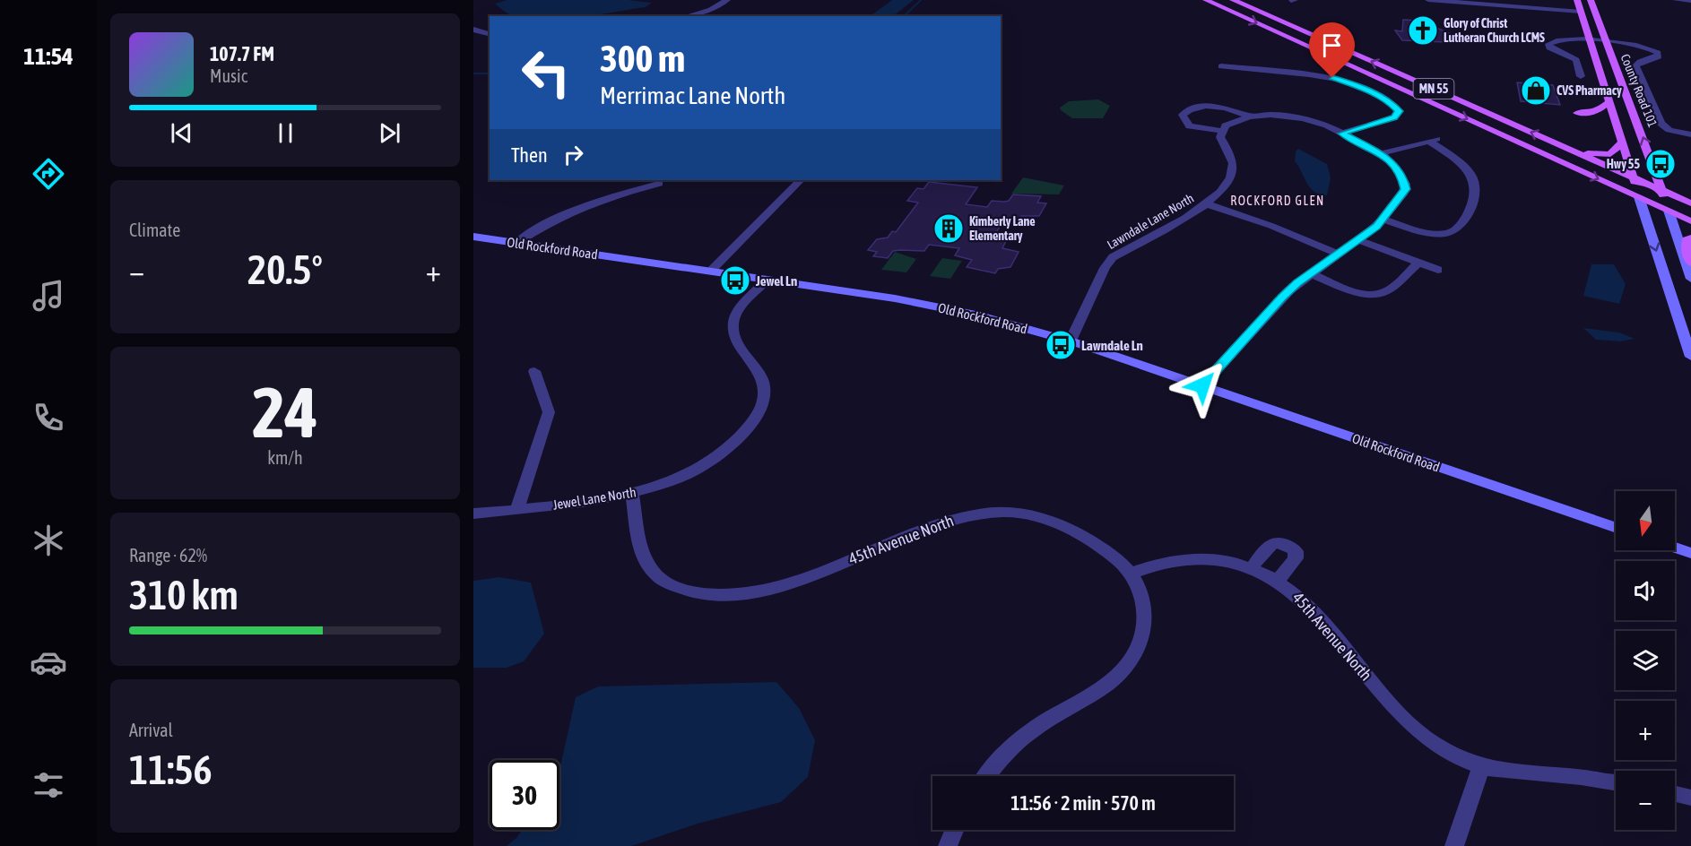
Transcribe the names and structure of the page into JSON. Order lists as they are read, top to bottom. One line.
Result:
{"streets":{"main road":["MN 55","County Road 101"],"street":["Lawndale Lane North","Old Rockford Road","Jewel Lane North","45th Avenue North"]},"crossings":[["MN 55","County Road 101"],["Lawndale Lane North","Old Rockford Road"],["Old Rockford Road","Jewel Lane North"],["Jewel Lane North","45th Avenue North"]],"districts":["ROCKFORD GLEN"],"places":{"church":["Glory of Christ Lutheran Church LCMS"],"shop":["CVS Pharmacy"],"bus stop":["Hwy 55","Jewel Ln","Lawndale Ln"],"building":["Kimberly Lane Elementary"]},"north":"bottom","page":{"tabs":"11:54","turn":["300 m","Merrimac Lane North"],"song":["107.7 FM","Music"],"then":"Then","tile":["Climate",["24","km/h"],["Range · 62%","310 km"],["Arrival","11:56"]],"heat":["−","20.5°","+"],"map_buttons":["+","−"],"limit":"30","trip":"11:56 · 2 min · 570 m"}}
